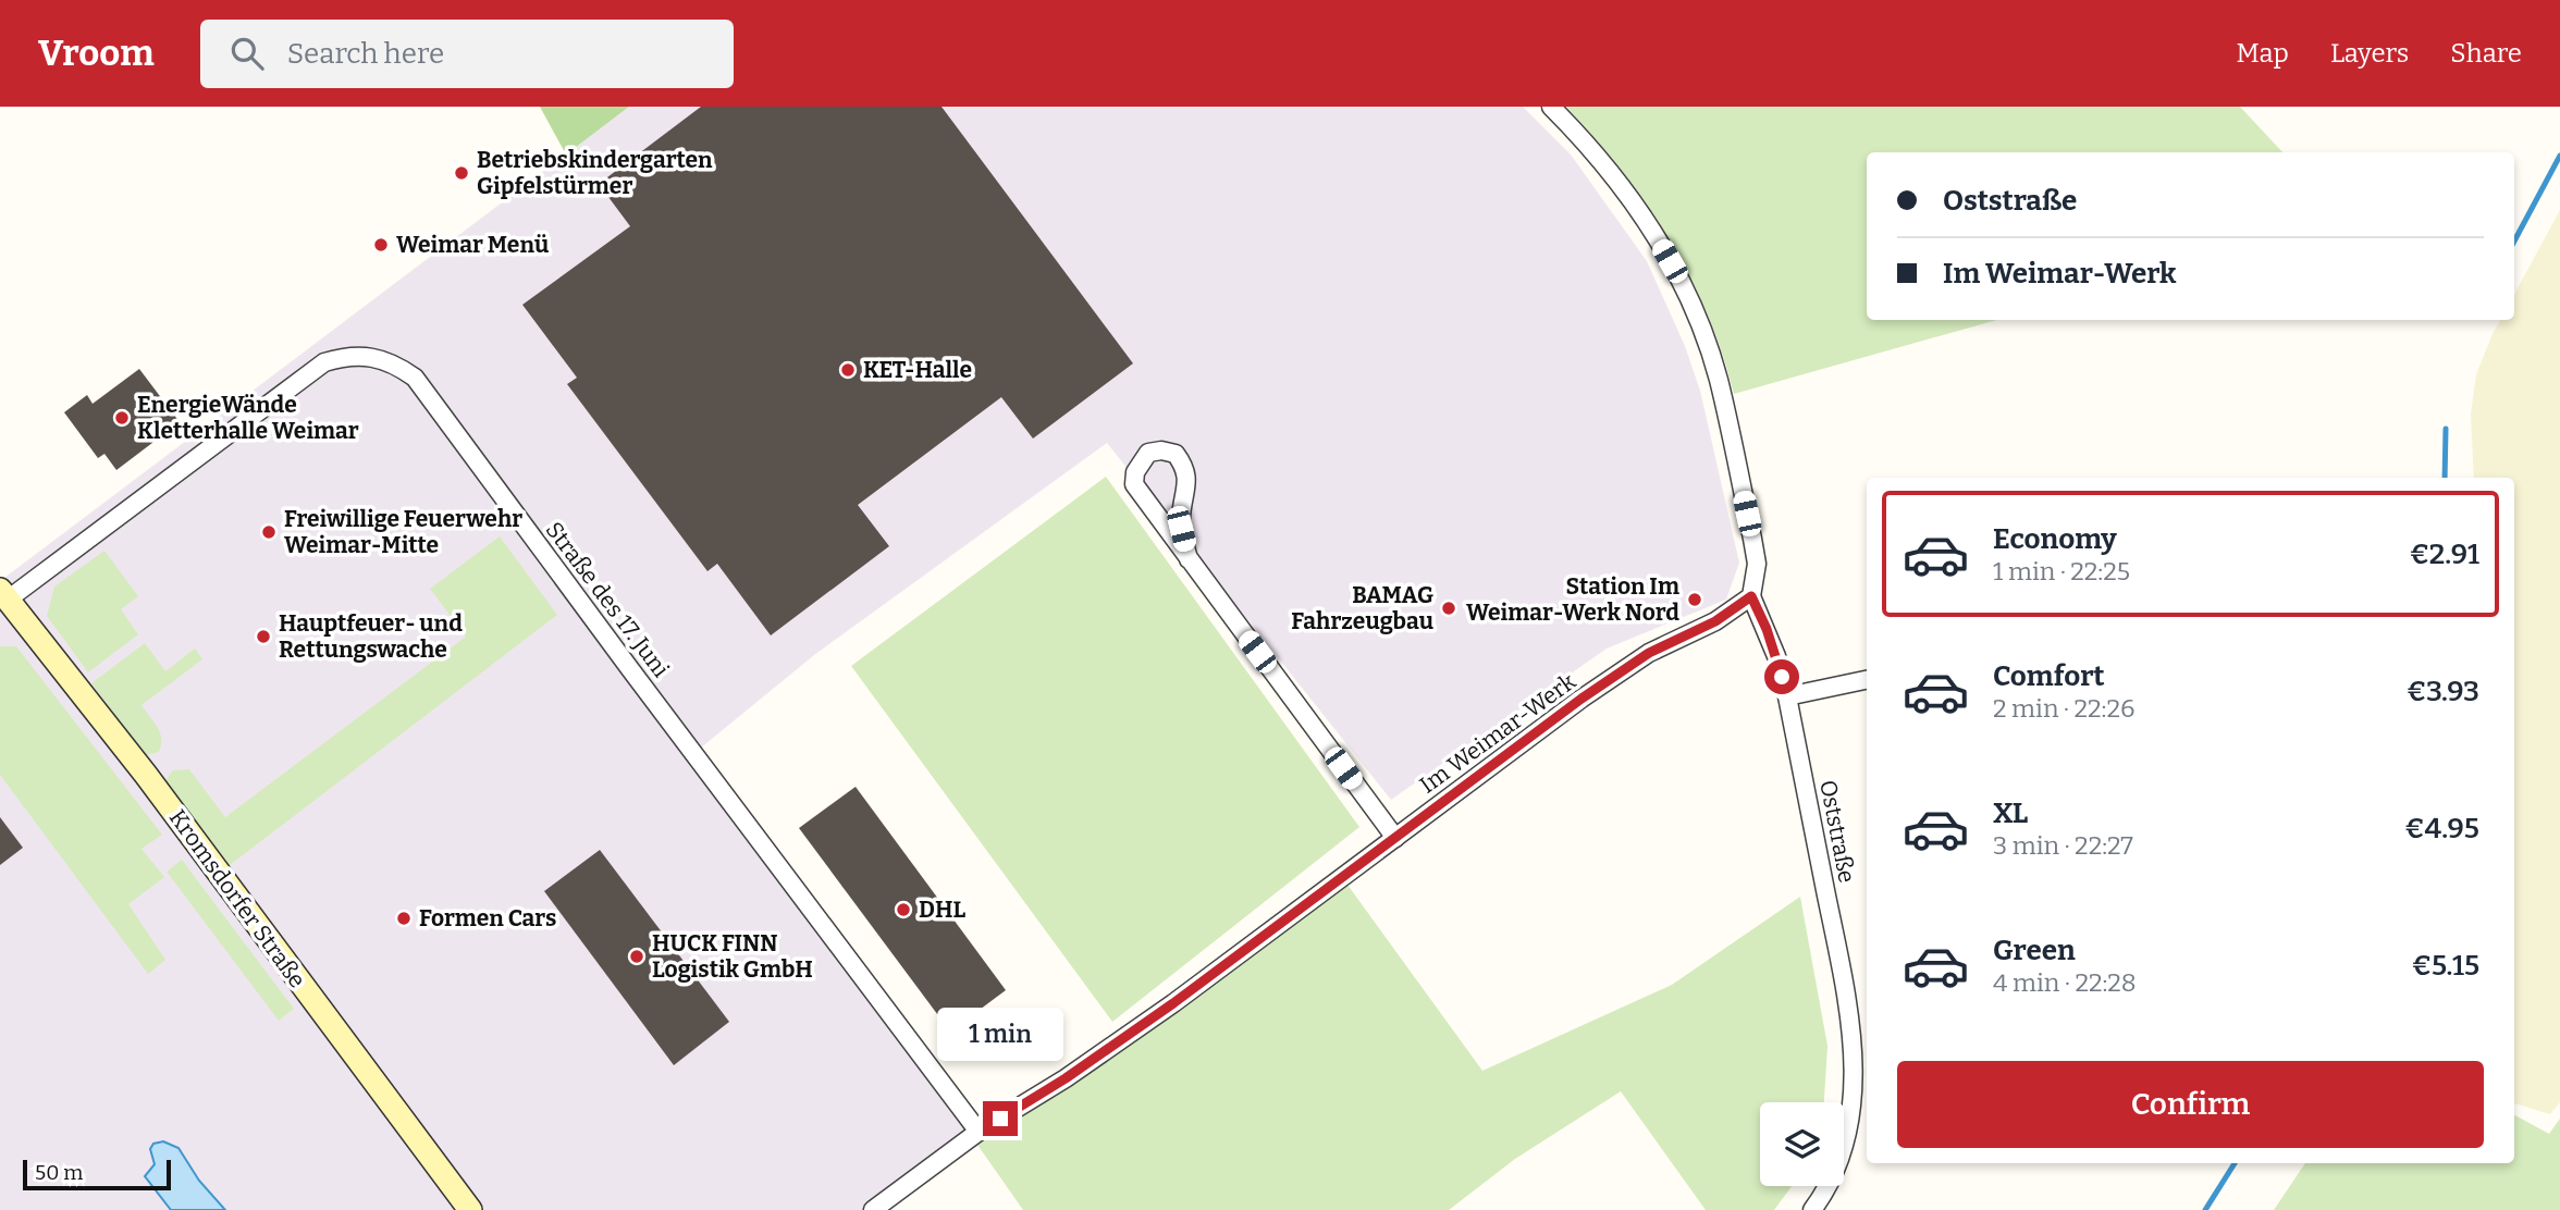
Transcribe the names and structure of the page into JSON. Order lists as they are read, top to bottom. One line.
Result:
{"streets":{"street":["Straße des 17. Juni","Im Weimar-Werk","Oststraße","Kromsdorfer Straße"]},"crossings":[["Straße des 17. Juni","Im Weimar-Werk"],["Straße des 17. Juni","Kromsdorfer Straße"],["Im Weimar-Werk","Oststraße"]],"places":["Betriebskindergarten Gipfelstürmer","Weimar Menü","KET-Halle","EnergieWände Kletterhalle Weimar","Freiwillige Feuerwehr Weimar-Mitte","Station Im Weimar-Werk Nord","BAMAG Fahrzeugbau","Hauptfeuer- und Rettungswache","DHL","Formen Cars","HUCK FINN Logistik GmbH"],"scale_bar":"50 m","page":{"header":"Vroom","search":"Search here","nav":["Map","Layers","Share"],"banner":["Oststraße","Im Weimar-Werk"],"list":[{"name":"Economy","note":"1 min · 22:25","value":"€2.91"},{"name":"Comfort","note":"2 min · 22:26","value":"€3.93"},{"name":"XL","note":"3 min · 22:27","value":"€4.95"},{"name":"Green","note":"4 min · 22:28","value":"€5.15"}],"bubble":"1 min","buttons":"Confirm","scale":"50 m"}}
